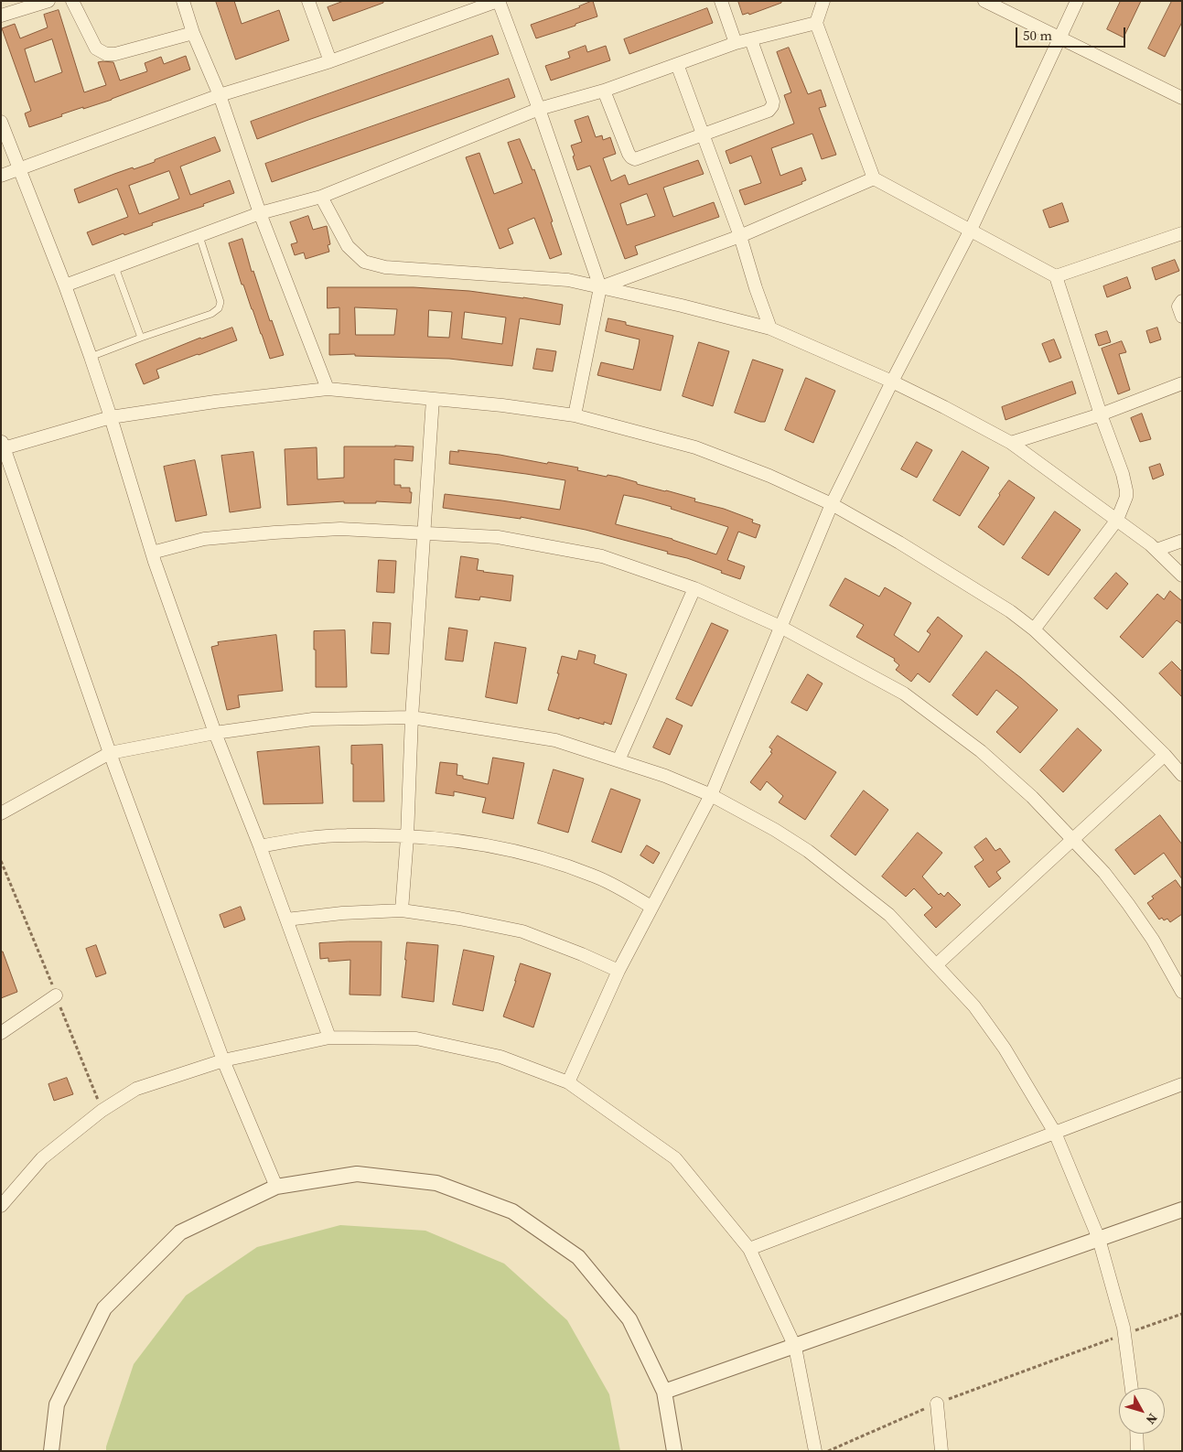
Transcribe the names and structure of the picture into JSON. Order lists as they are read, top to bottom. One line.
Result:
{"scale_bar":"50 m","north":"bottom right"}
